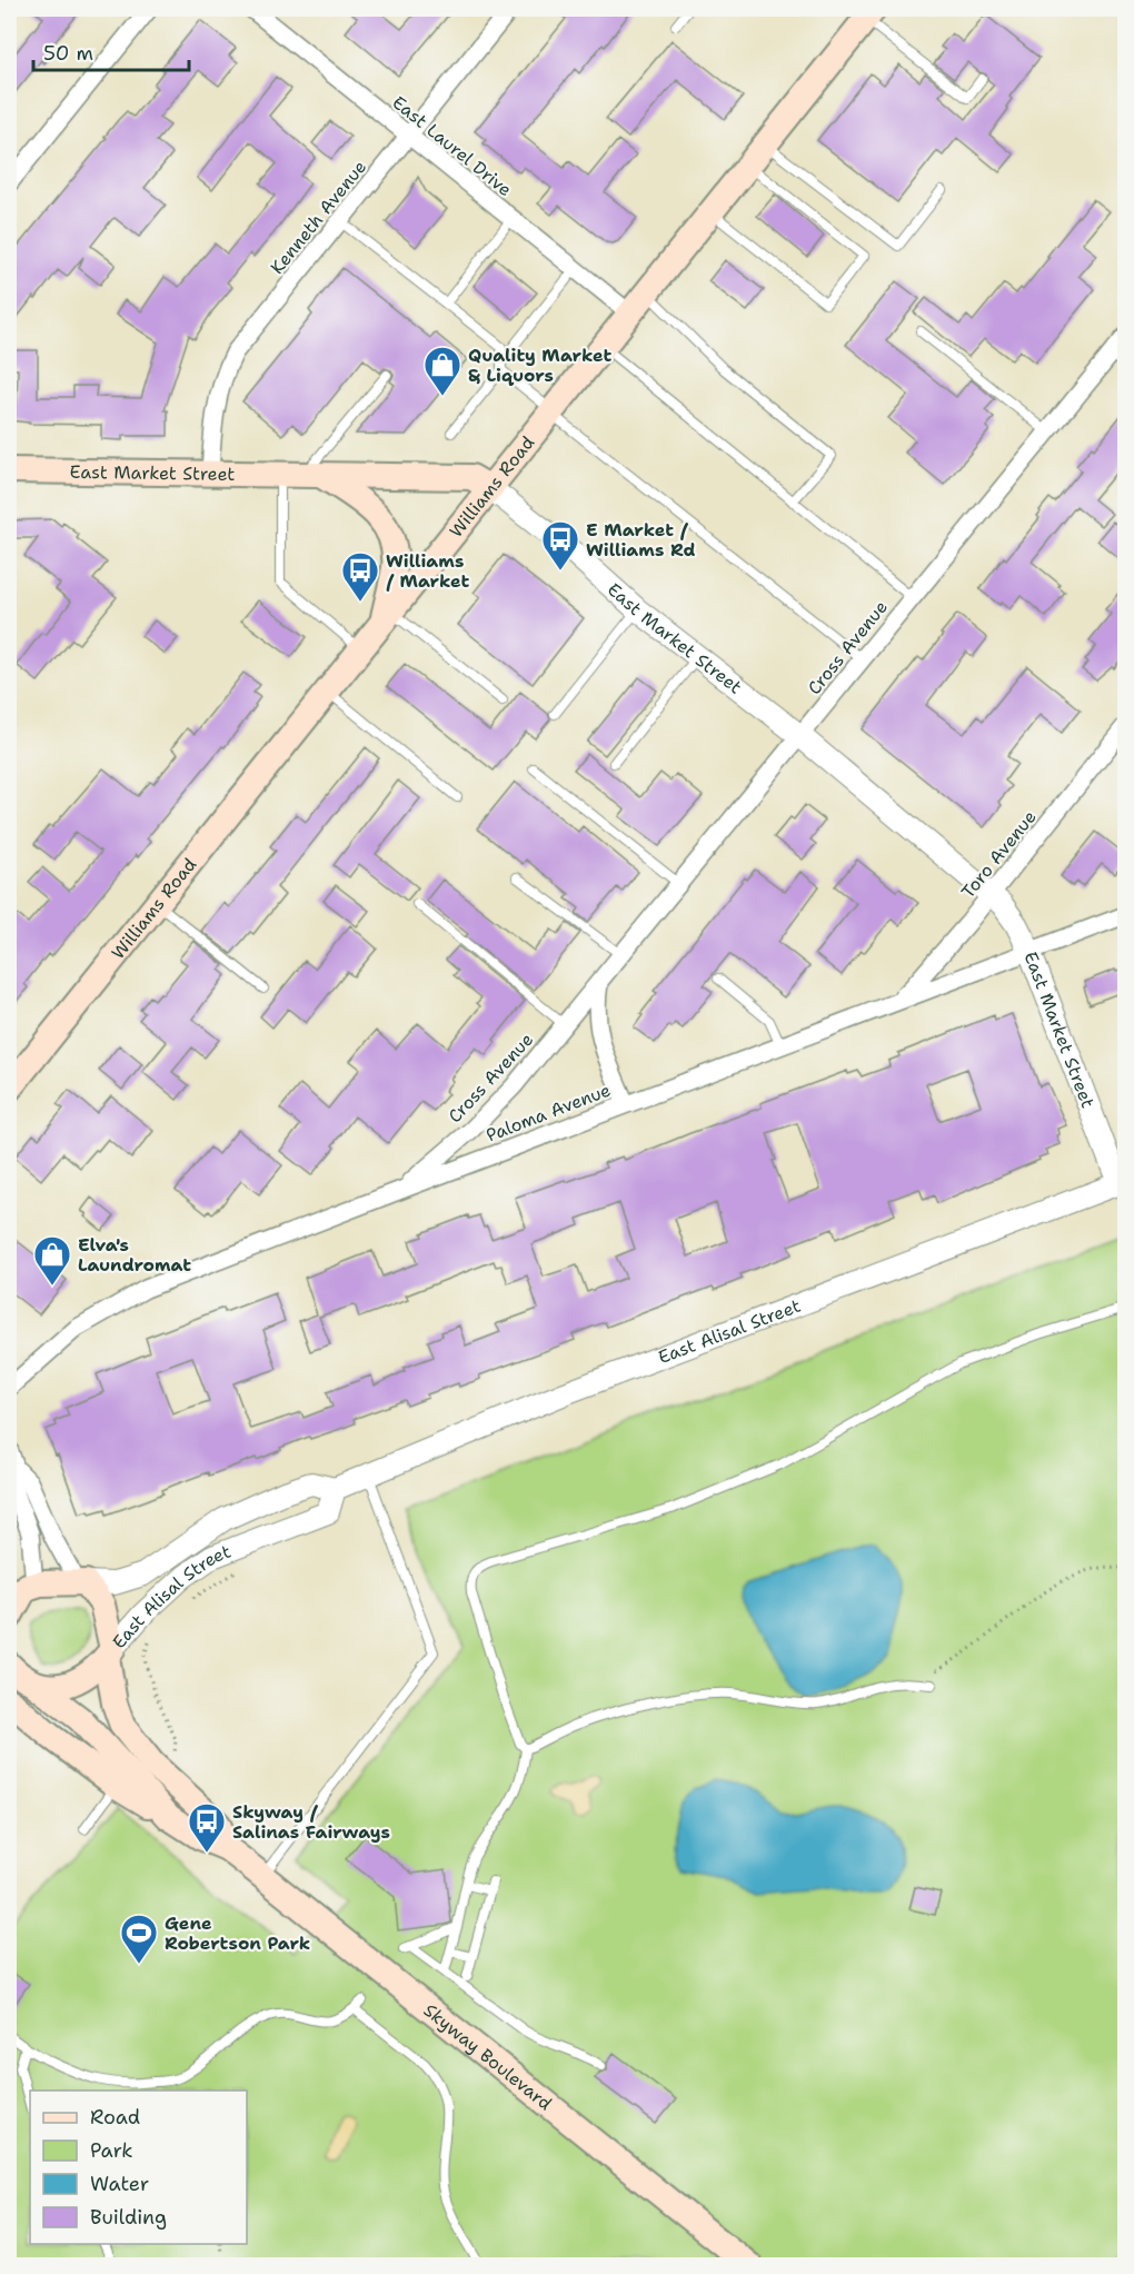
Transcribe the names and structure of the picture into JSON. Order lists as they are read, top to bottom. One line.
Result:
{"streets":{"main road":["East Market Street","Williams Road","East Alisal Street","Skyway Boulevard"],"street":["East Laurel Drive","Kenneth Avenue","Cross Avenue","Toro Avenue","Paloma Avenue"]},"crossings":[["East Laurel Drive","Kenneth Avenue"],["East Laurel Drive","Williams Road"],["Kenneth Avenue","East Market Street"],["East Market Street","Williams Road"],["East Market Street","Cross Avenue"],["East Market Street","Toro Avenue"],["East Market Street","Paloma Avenue"],["East Market Street","East Alisal Street"],["Cross Avenue","Paloma Avenue"],["Toro Avenue","Paloma Avenue"],["East Alisal Street","Skyway Boulevard"]],"places":{"shop":["Quality Market & Liquors","Elva's Laundromat"],"bus stop":["E Market / Williams Rd","Williams / Market","Skyway / Salinas Fairways"],"sports":["Gene Robertson Park"]},"legend":["Road","Park","Water","Building"],"scale_bar":"50 m"}
